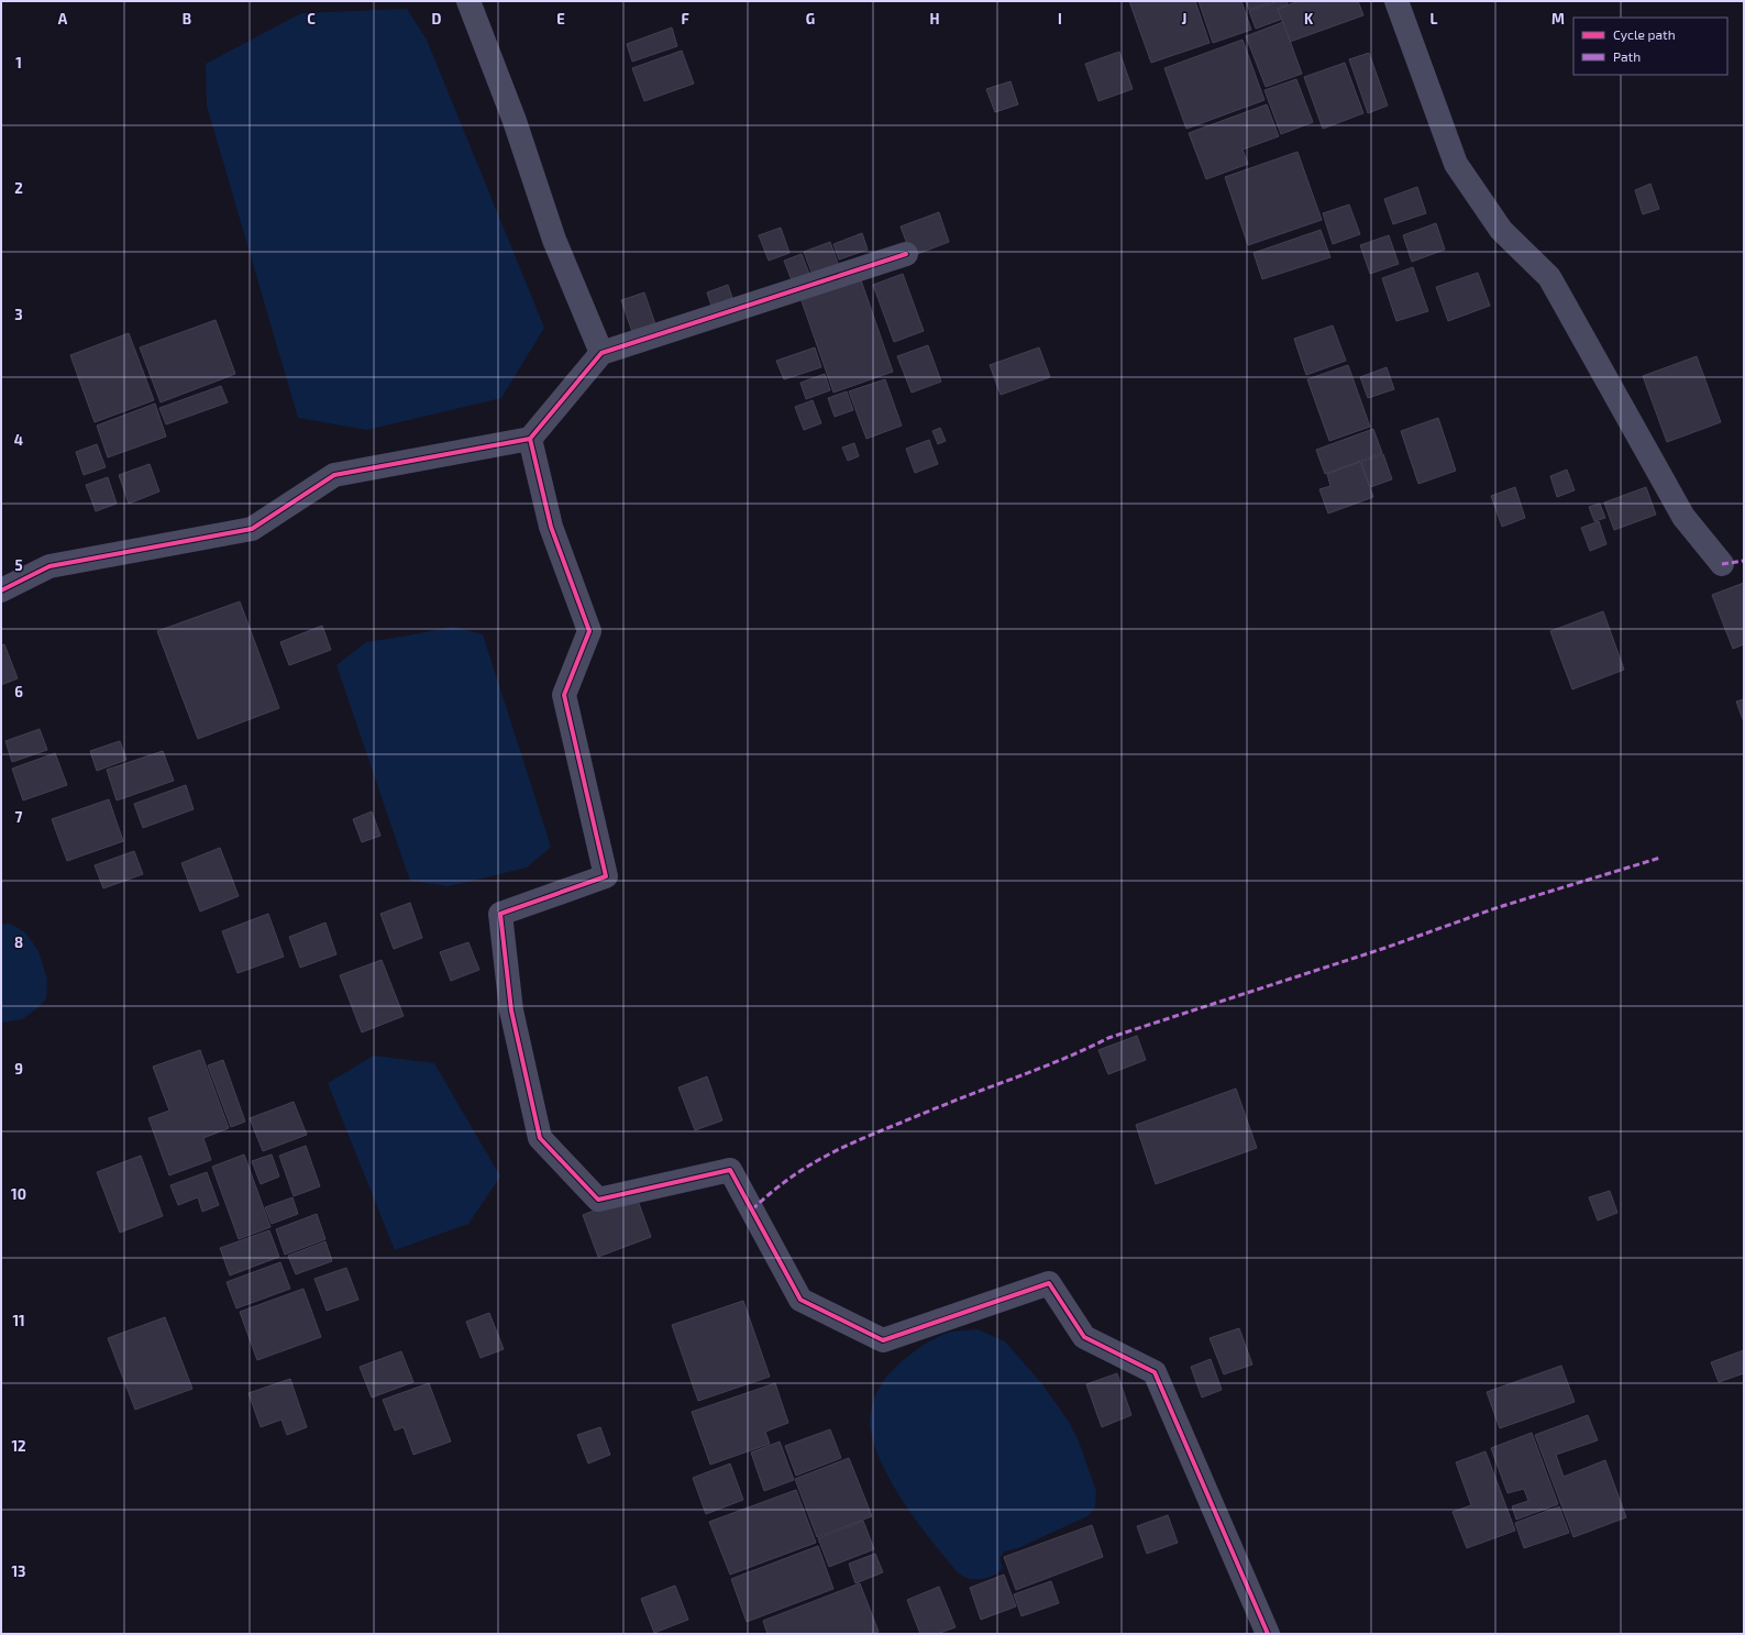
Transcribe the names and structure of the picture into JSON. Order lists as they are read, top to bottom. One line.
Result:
{"legend":["Cycle path","Path"],"grid":{"columns":["A","B","C","D","E","F","G","H","I","J","K","L","M"],"rows":["1","2","3","4","5","6","7","8","9","10","11","12","13"]}}
